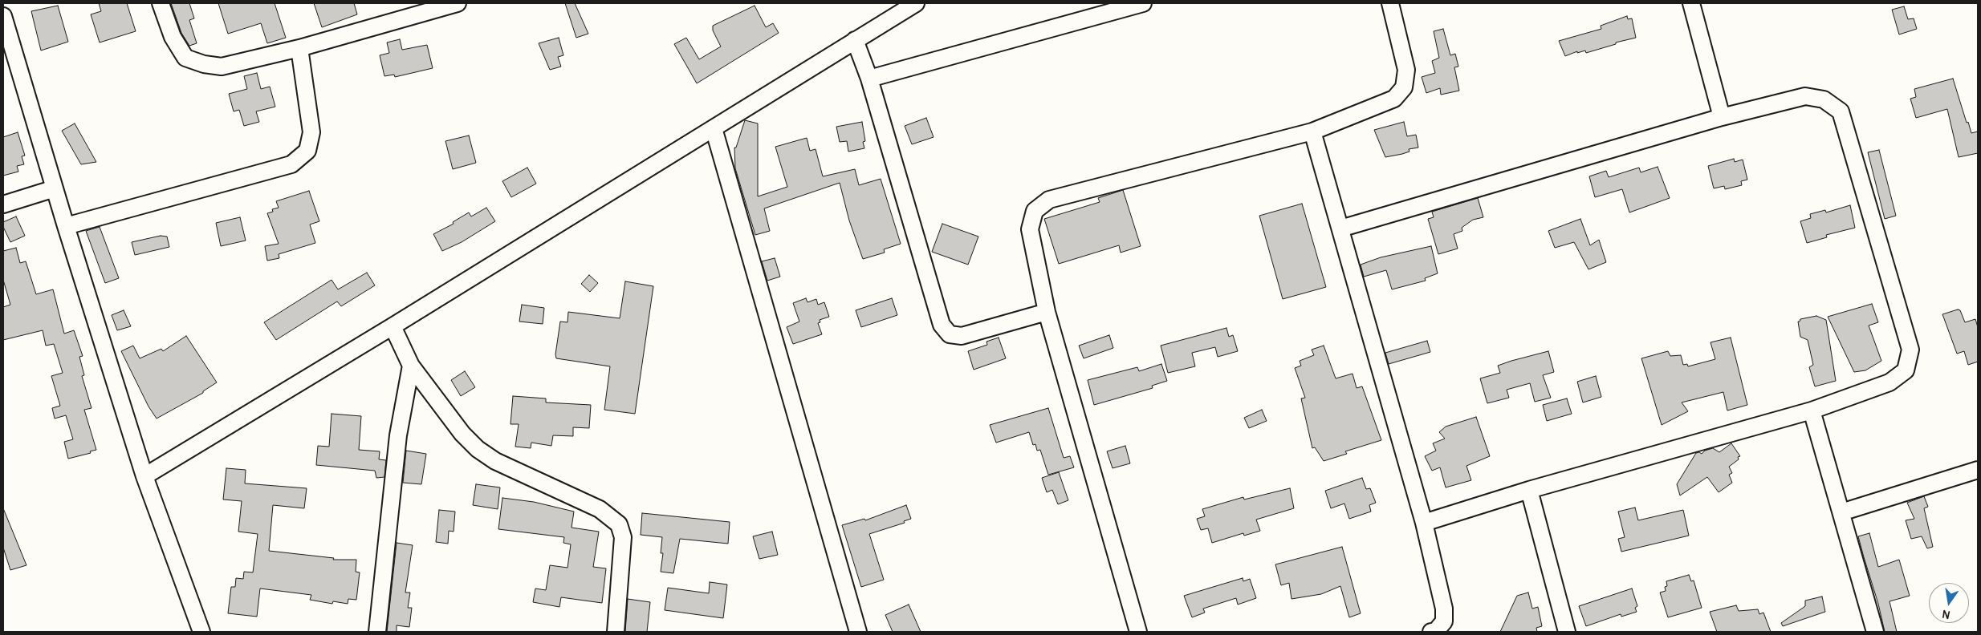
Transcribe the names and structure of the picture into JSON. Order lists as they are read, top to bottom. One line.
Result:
{"north":"bottom"}
